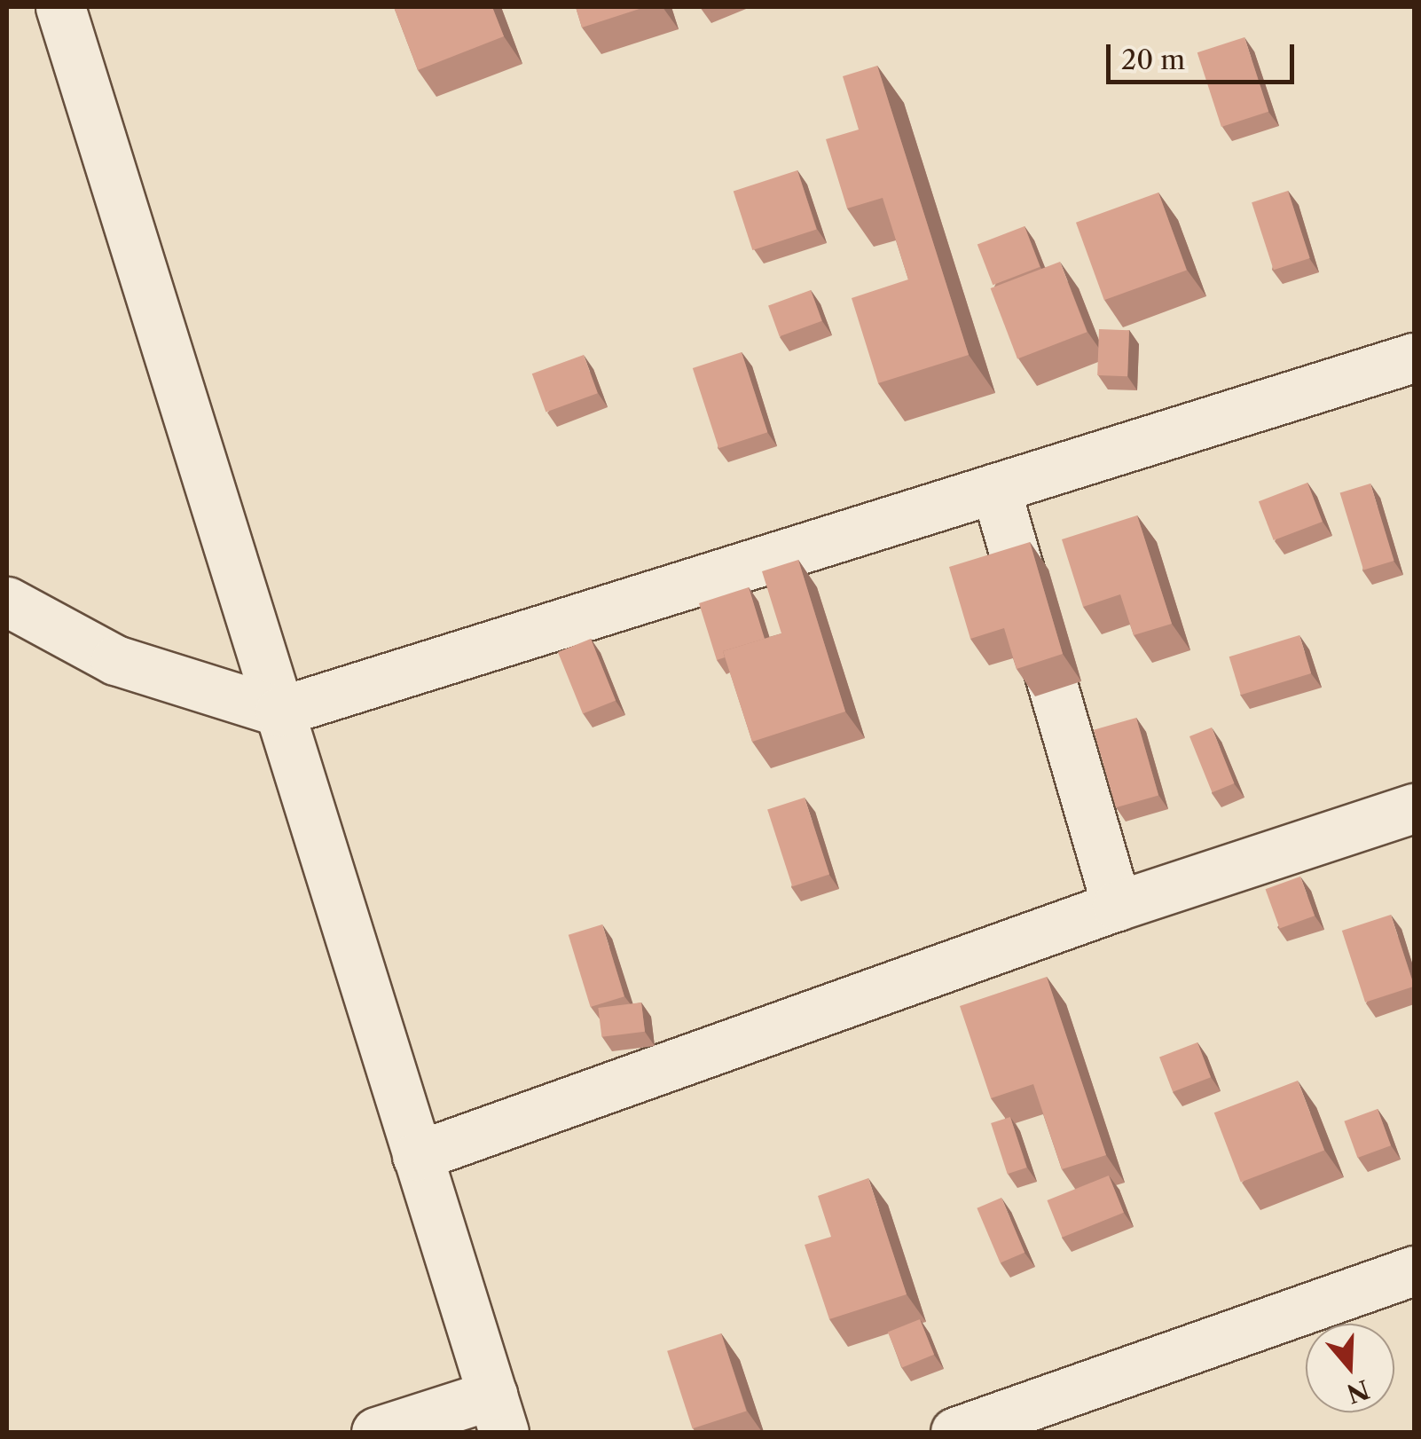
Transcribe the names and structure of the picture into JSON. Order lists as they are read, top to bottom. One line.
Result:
{"scale_bar":"20 m","north":"bottom"}
